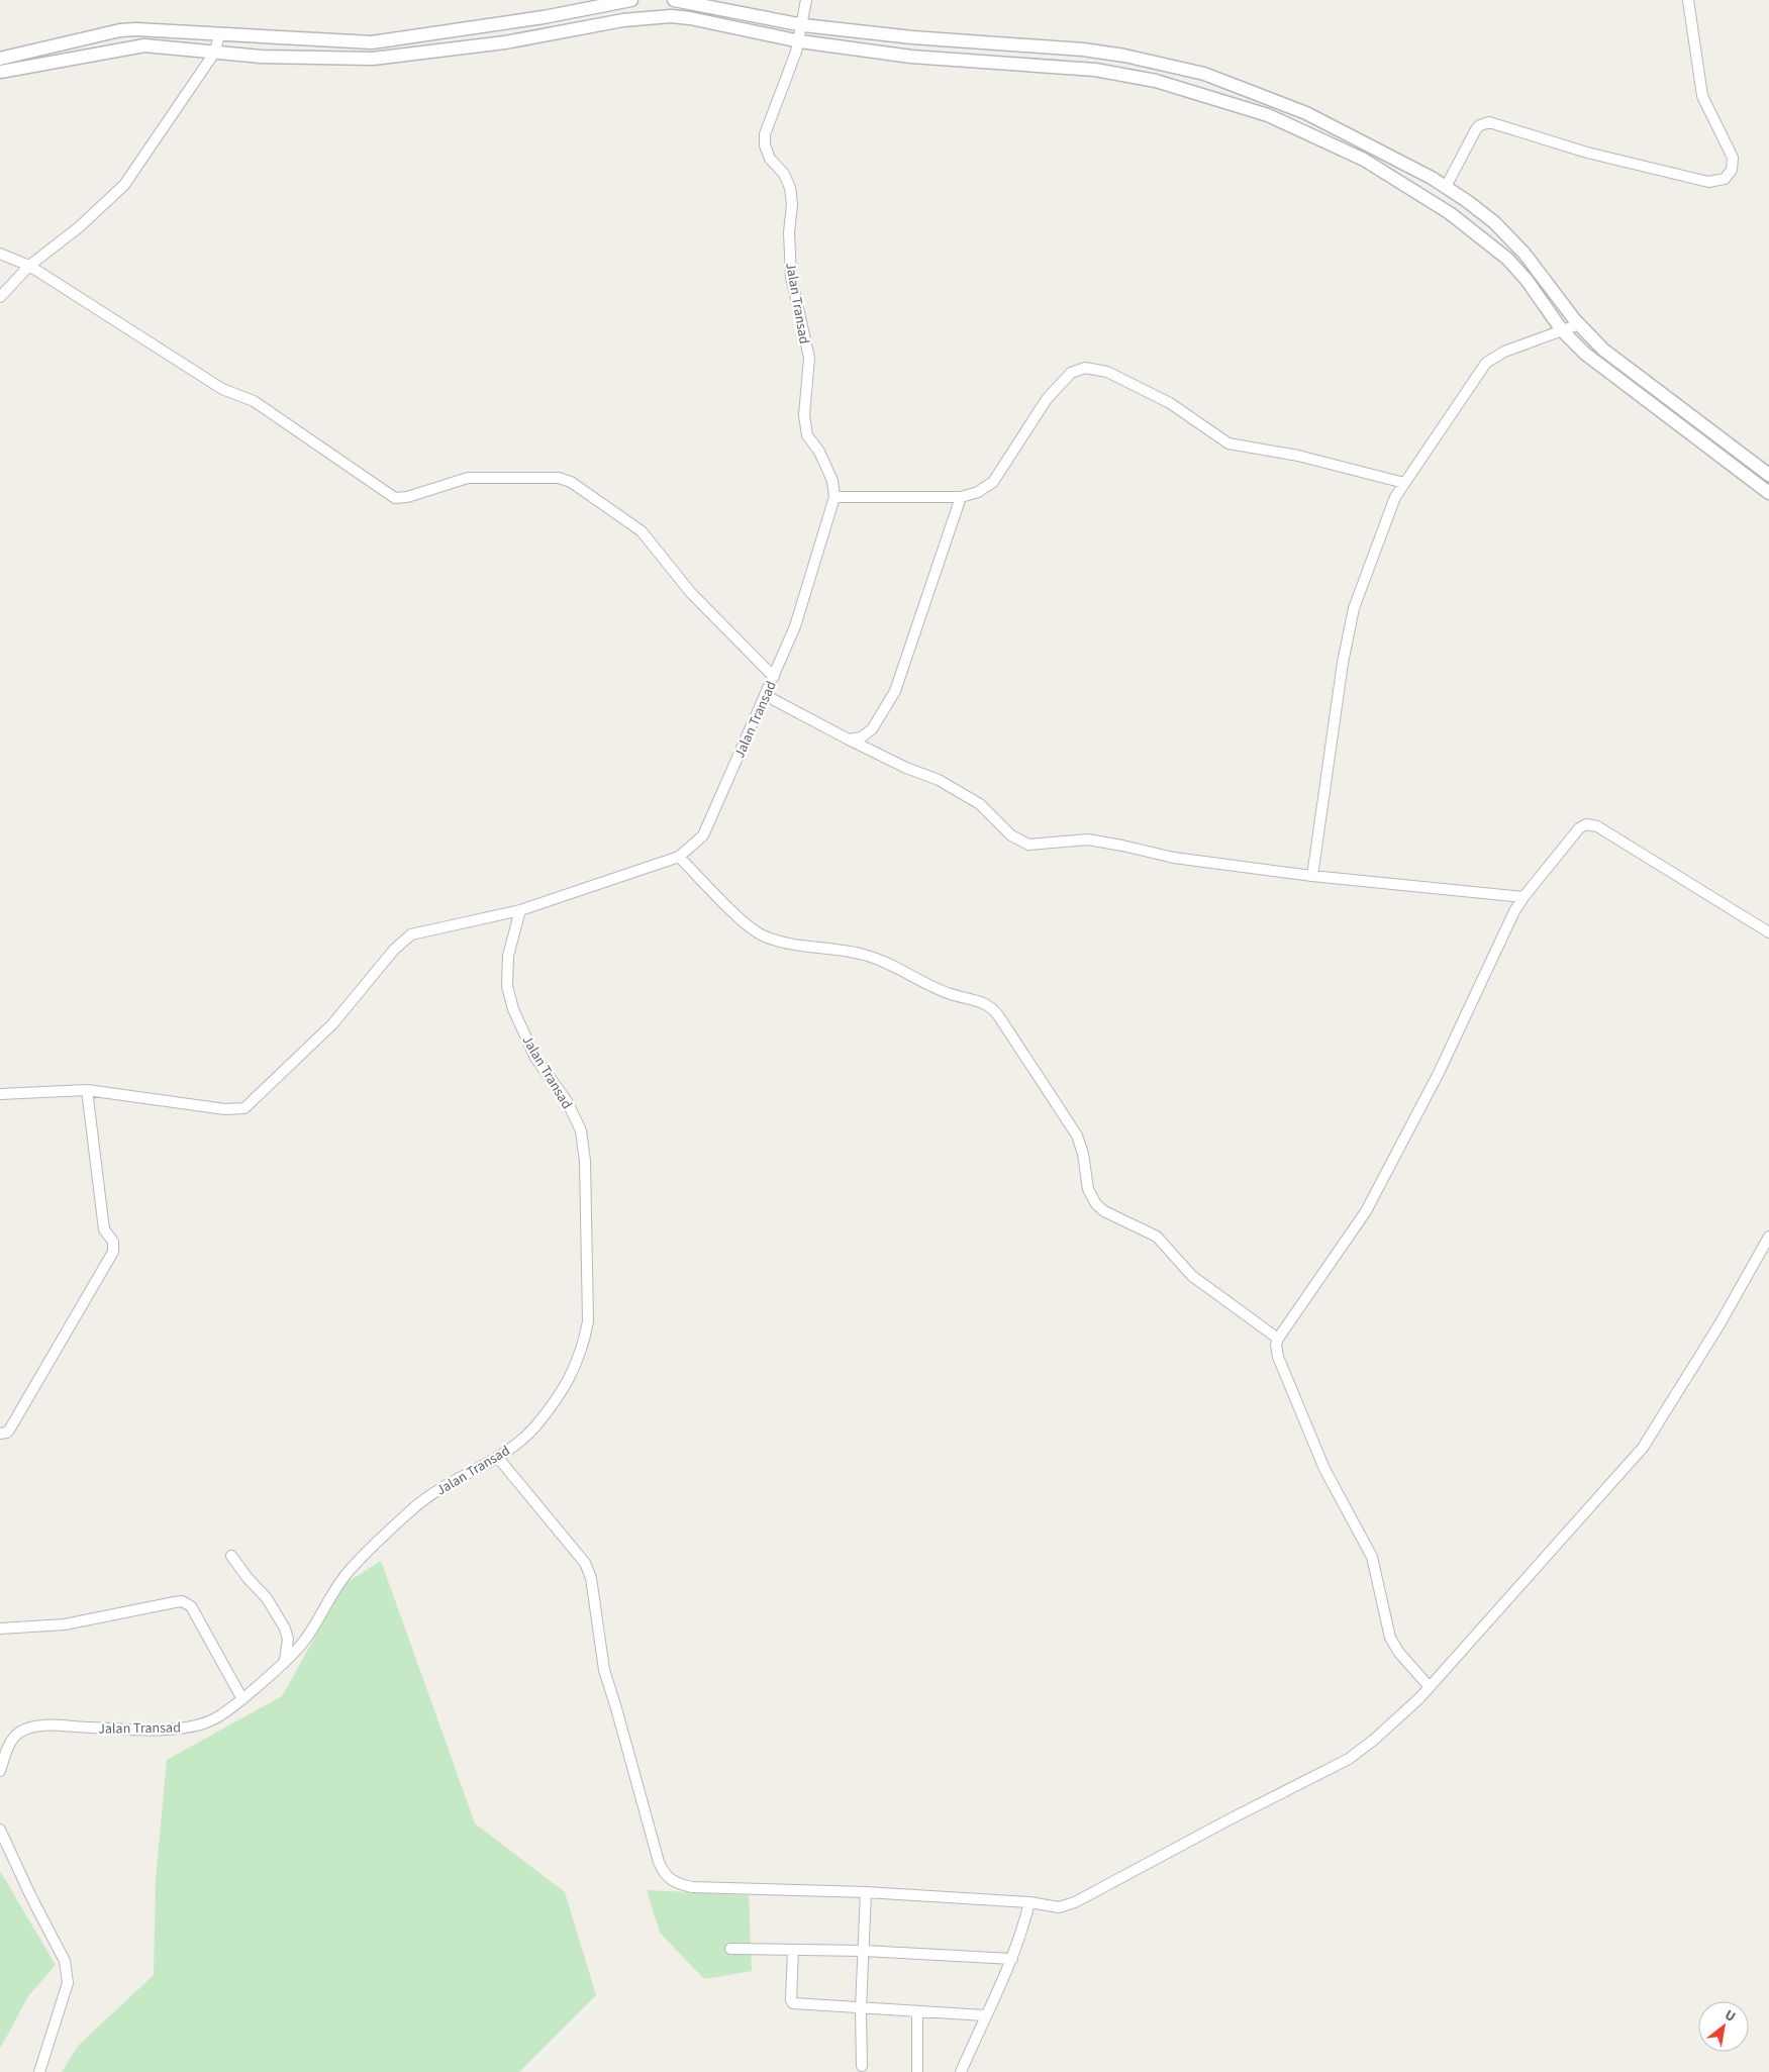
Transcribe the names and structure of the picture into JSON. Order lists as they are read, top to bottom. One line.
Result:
{"streets":{"street":["Jalan Transad"]},"north":"top right"}
